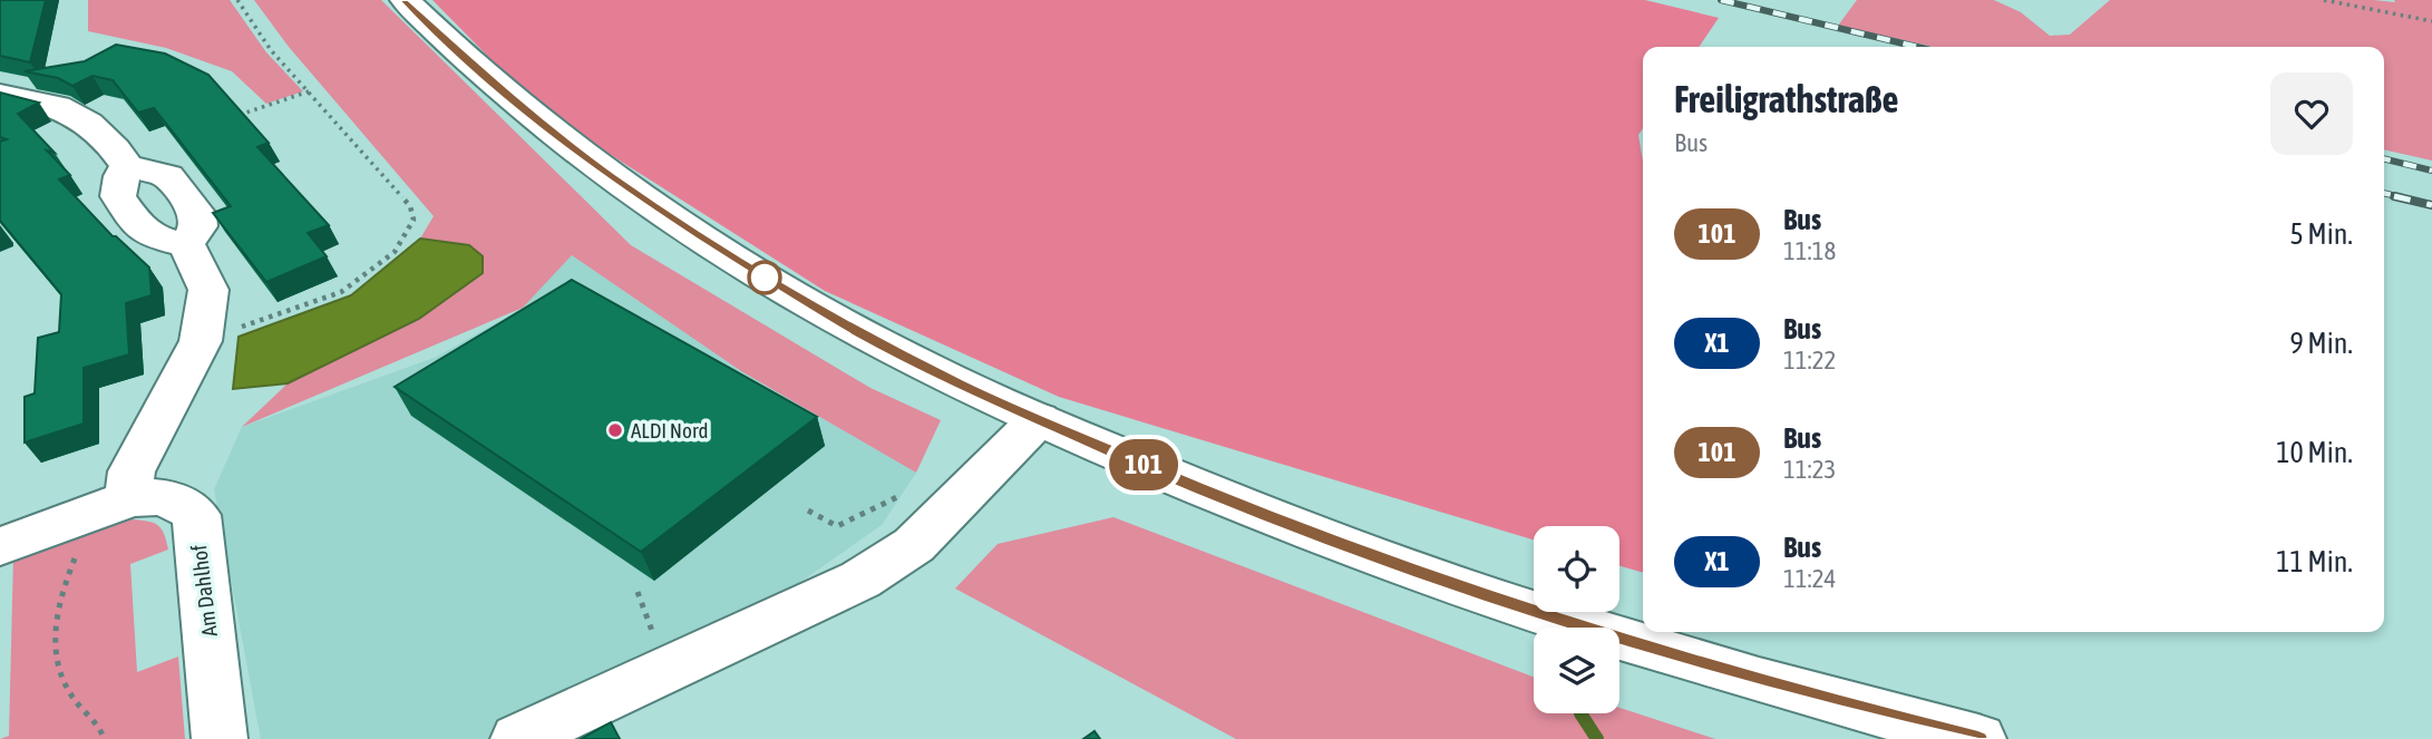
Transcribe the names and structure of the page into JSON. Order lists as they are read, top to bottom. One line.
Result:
{"streets":{"street":["Am Dahlhof"]},"places":["ALDI Nord"],"lines":["bus line 101"],"page":{"on_map":"101","heading":["Freiligrathstraße","Bus"],"list":[{"mark":"101","name":"Bus","note":"11:18","value":"5 Min."},{"mark":"X1","name":"Bus","note":"11:22","value":"9 Min."},{"mark":"101","name":"Bus","note":"11:23","value":"10 Min."},{"mark":"X1","name":"Bus","note":"11:24","value":"11 Min."}]}}
